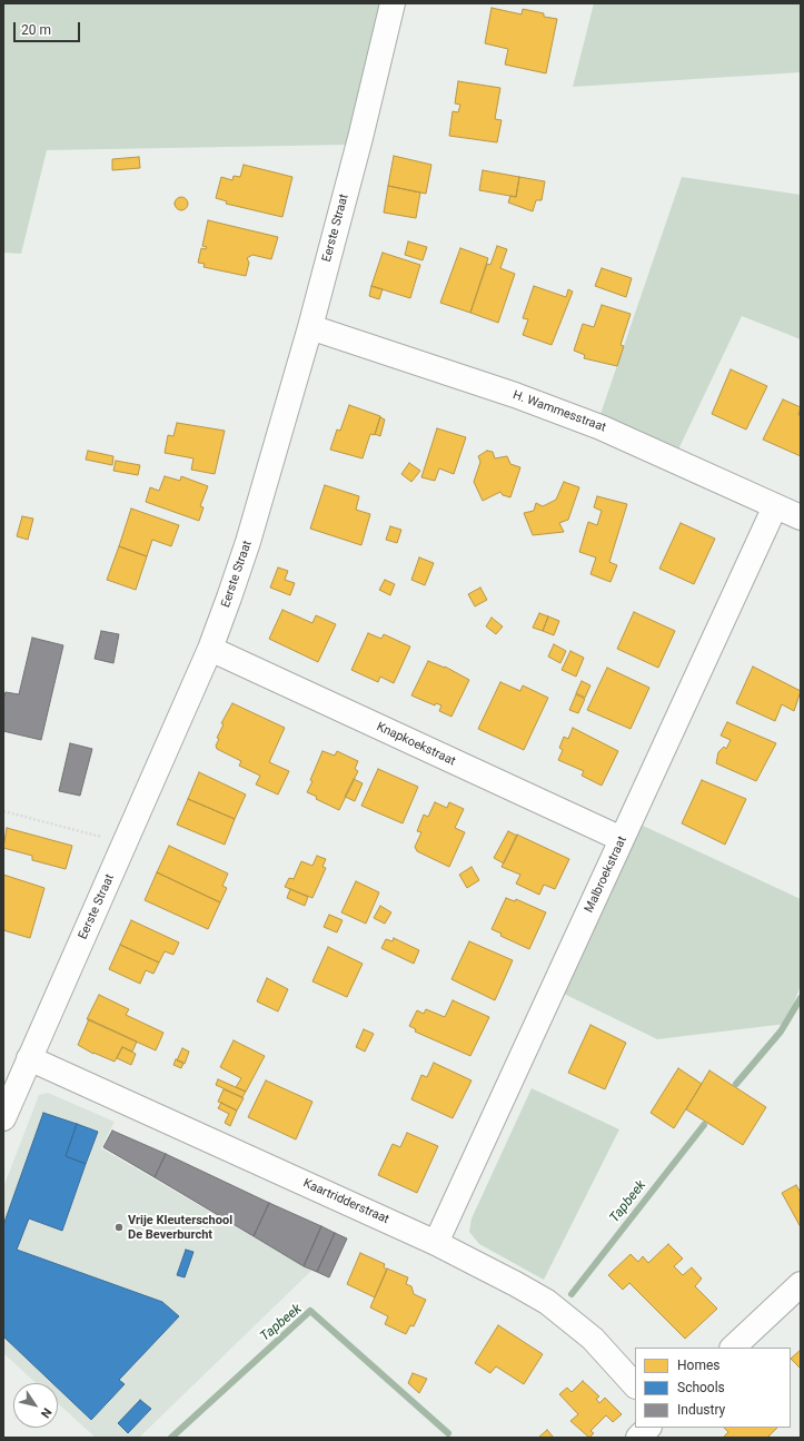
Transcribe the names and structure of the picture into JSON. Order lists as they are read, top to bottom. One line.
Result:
{"streets":{"street":["Eerste Straat","H. Wammesstraat","Knapkoekstraat","Malbroekstraat","Kaartridderstraat"]},"crossings":[["Eerste Straat","H. Wammesstraat"],["Eerste Straat","Knapkoekstraat"],["Eerste Straat","Kaartridderstraat"],["H. Wammesstraat","Malbroekstraat"],["Knapkoekstraat","Malbroekstraat"],["Malbroekstraat","Kaartridderstraat"]],"water":["Tapbeek"],"places":["Vrije Kleuterschool De Beverburcht"],"legend":["Homes","Schools","Industry"],"scale_bar":"20 m","north":"bottom right"}
